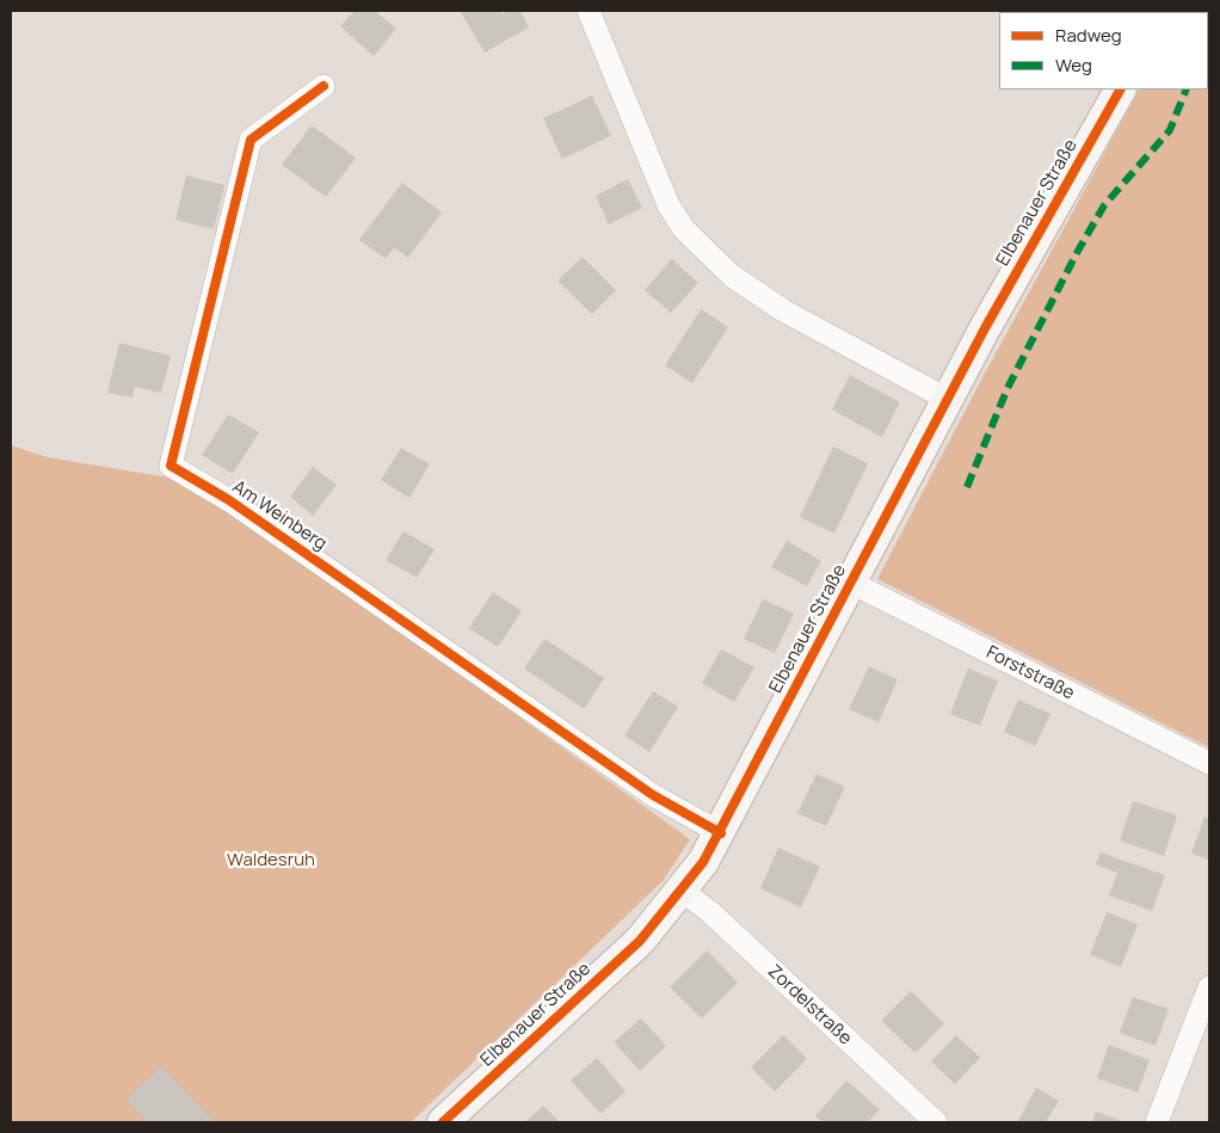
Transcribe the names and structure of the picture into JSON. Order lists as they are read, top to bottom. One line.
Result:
{"streets":{"street":["Elbenauer Straße","Am Weinberg","Forststraße","Zordelstraße"]},"crossings":[["Elbenauer Straße","Am Weinberg"],["Elbenauer Straße","Forststraße"],["Elbenauer Straße","Zordelstraße"]],"parks":["Waldesruh"],"legend":["Radweg","Weg"]}
